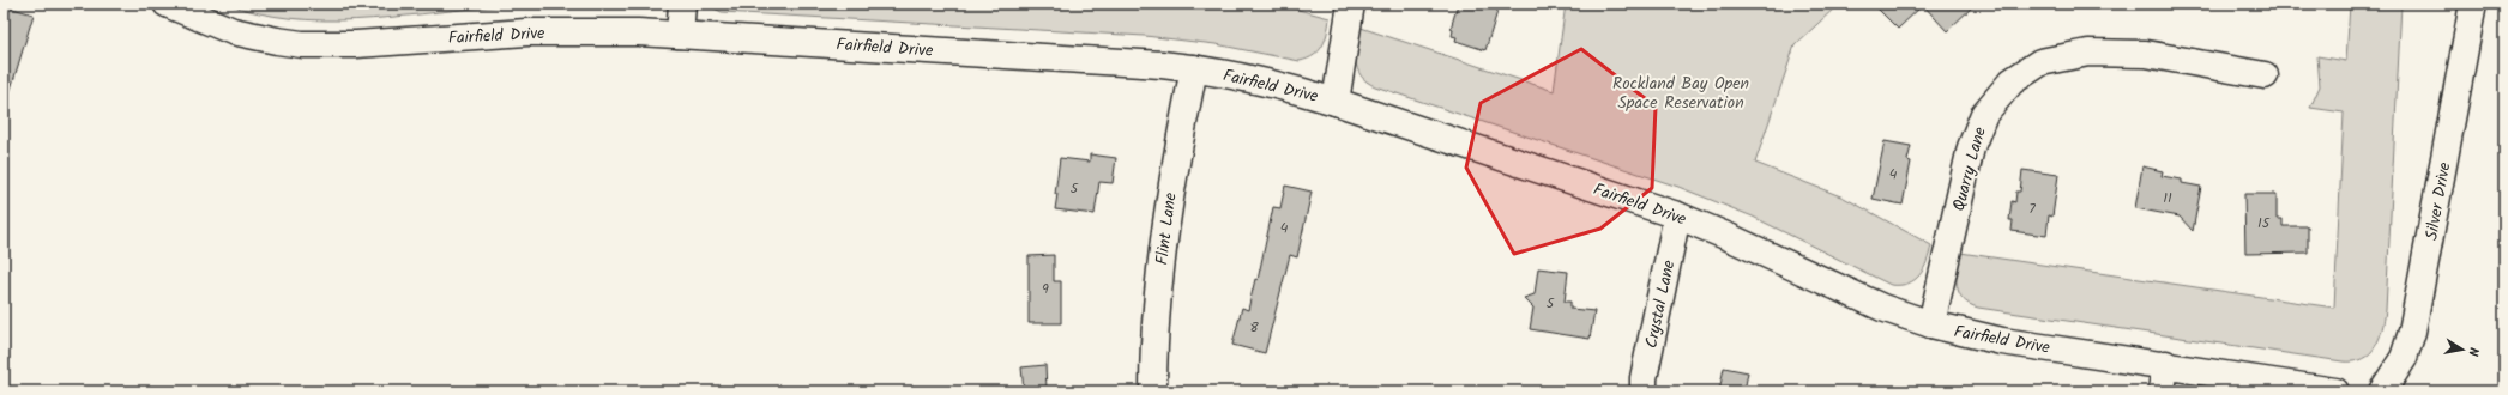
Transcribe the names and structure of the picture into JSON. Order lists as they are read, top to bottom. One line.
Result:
{"streets":{"street":["Fairfield Drive","Quarry Lane","Silver Drive","Flint Lane","Crystal Lane"]},"crossings":[["Fairfield Drive","Quarry Lane"],["Fairfield Drive","Flint Lane"],["Fairfield Drive","Crystal Lane"]],"parks":["Rockland Bay Open Space Reservation"],"house_numbers":["4","5","11","7","15","4","9","5","8"],"north":"right"}
